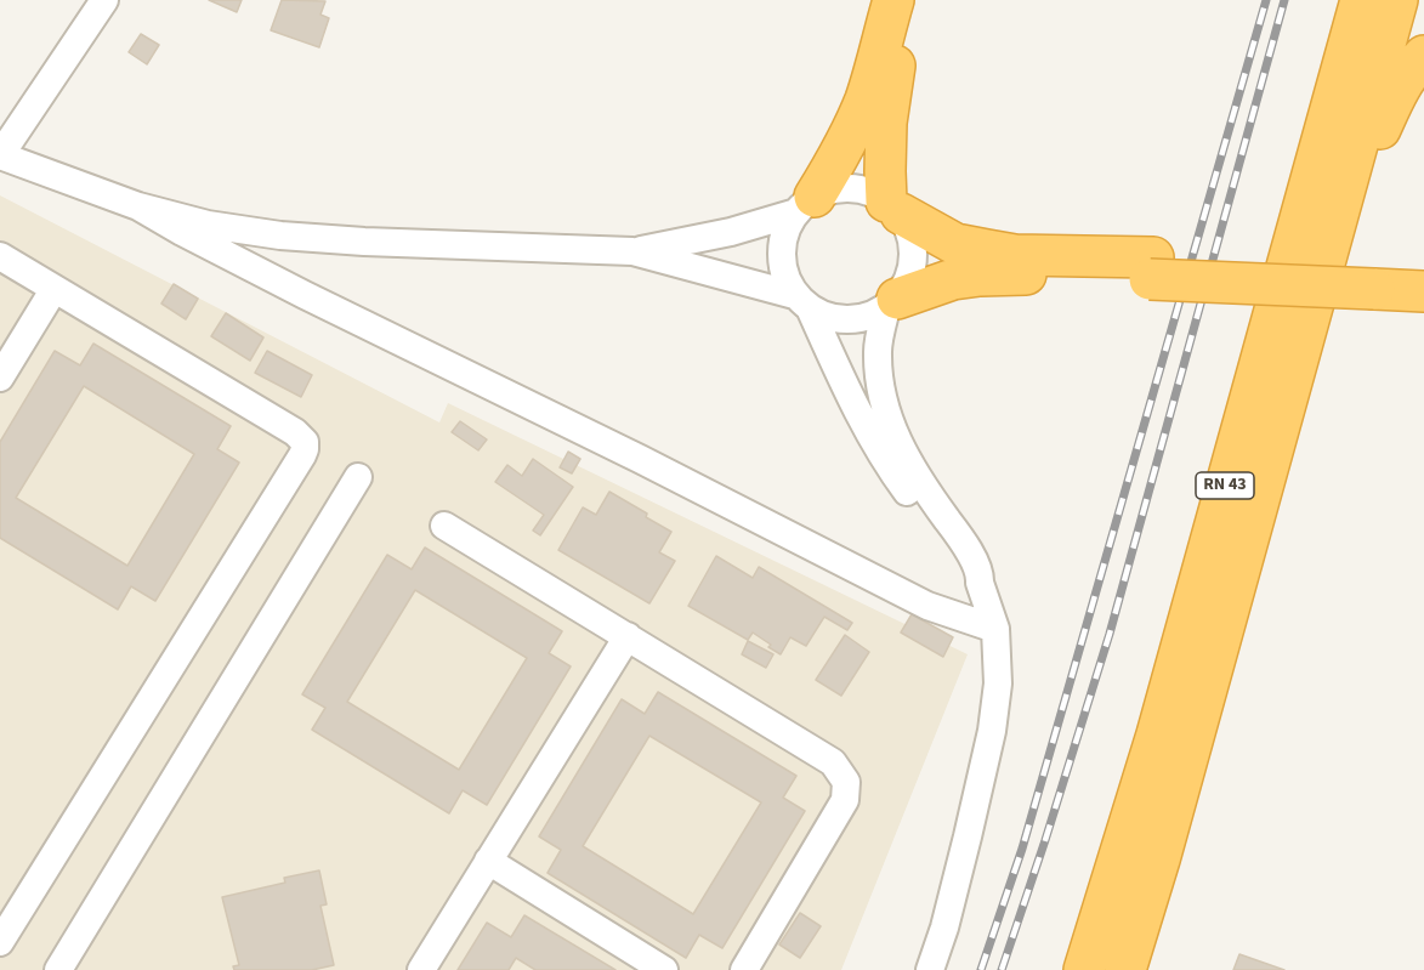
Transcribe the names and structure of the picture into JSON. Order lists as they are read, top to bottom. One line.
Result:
{"streets":{"highway":["RN 43"]}}
